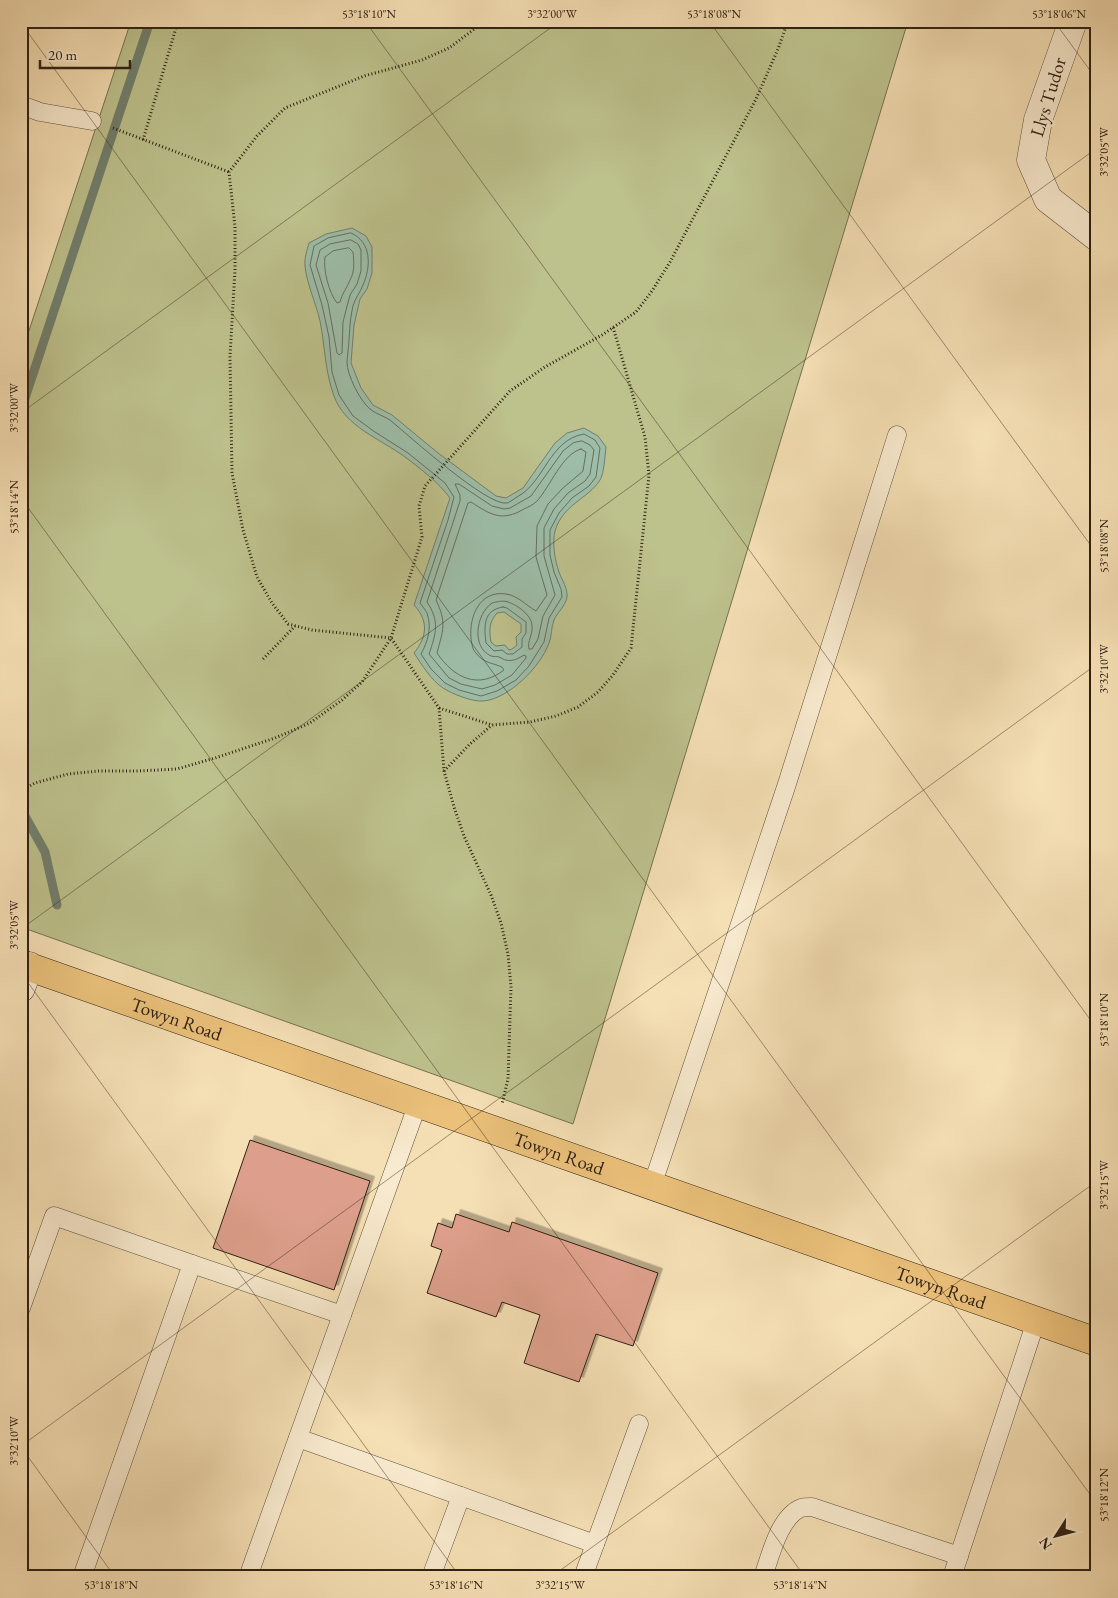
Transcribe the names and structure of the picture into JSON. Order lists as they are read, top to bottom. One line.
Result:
{"streets":{"main road":["Towyn Road"],"street":["Llys Tudor"]},"scale_bar":"20 m","north":"bottom left","coordinates":["53°18'10\"N","3°32'00\"W","53°18'08\"N","53°18'06\"N","3°32'05\"W","53°18'14\"N","3°32'10\"W","3°32'15\"W","53°18'12\"N","53°18'18\"N","53°18'16\"N"]}
